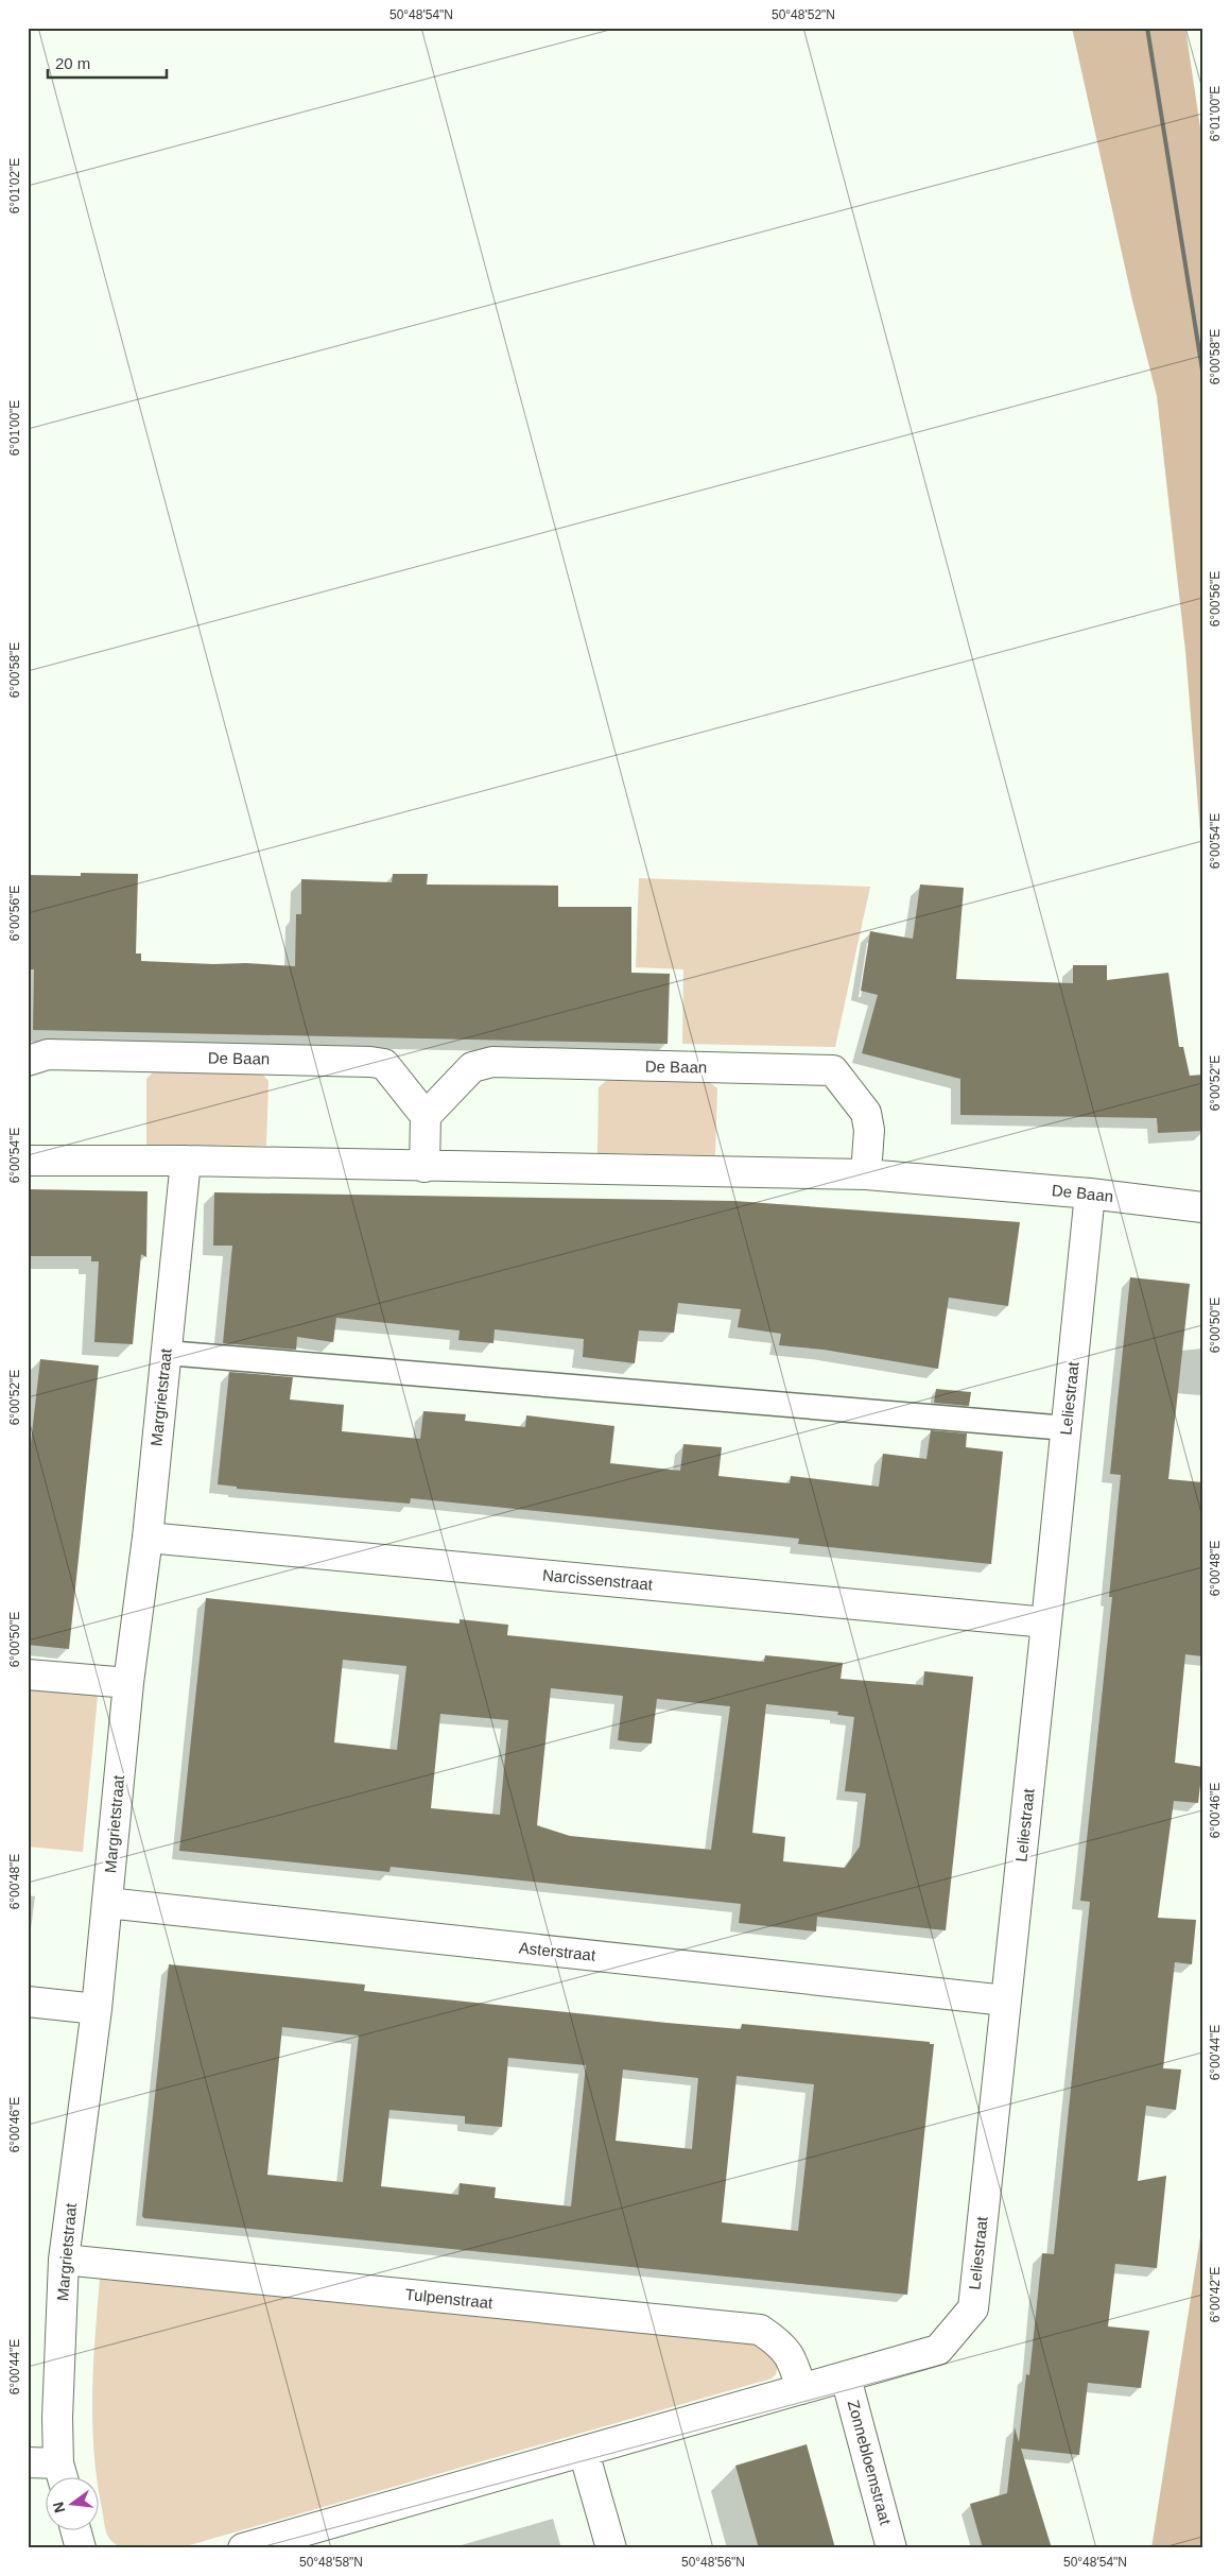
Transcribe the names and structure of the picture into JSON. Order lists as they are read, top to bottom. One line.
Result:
{"streets":{"street":["De Baan","Margrietstraat","Leliestraat","Narcissenstraat","Asterstraat","Tulpenstraat","Zonnebloemstraat"]},"crossings":[["De Baan","Margrietstraat"],["De Baan","Leliestraat"],["Margrietstraat","Narcissenstraat"],["Margrietstraat","Asterstraat"],["Margrietstraat","Tulpenstraat"],["Leliestraat","Narcissenstraat"],["Leliestraat","Asterstraat"],["Leliestraat","Zonnebloemstraat"]],"scale_bar":"20 m","north":"left","coordinates":["50°48'54\"N","50°48'52\"N","6°01'00\"E","6°01'02\"E","6°00'58\"E","6°00'56\"E","6°00'54\"E","6°00'52\"E","6°00'50\"E","6°00'48\"E","6°00'46\"E","6°00'44\"E","6°00'42\"E","50°48'58\"N","50°48'56\"N"]}
